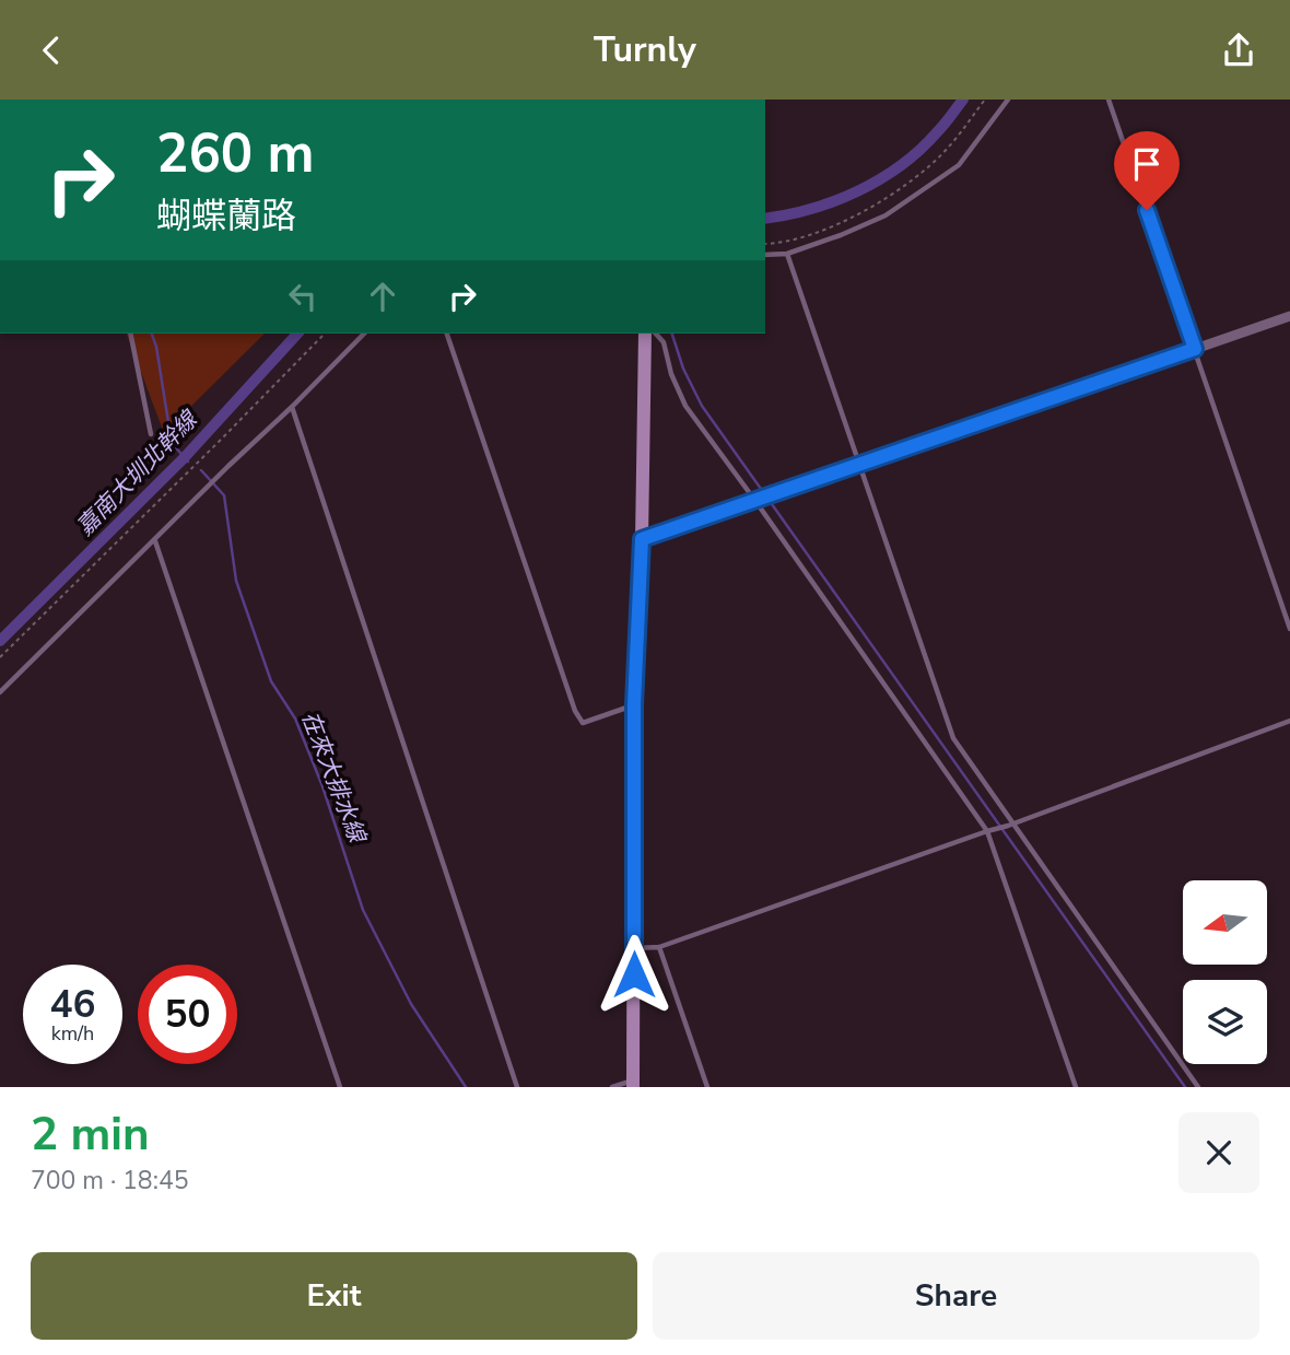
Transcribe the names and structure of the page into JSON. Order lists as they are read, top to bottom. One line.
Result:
{"water":["嘉南大圳北幹線","在來大排水線"],"north":"left","page":{"header":"Turnly","turn":["260 m","蝴蝶蘭路"],"speed":"46 km/h","limit":"50","heading":["2 min","700 m · 18:45"],"buttons":["Exit","Share"]}}
